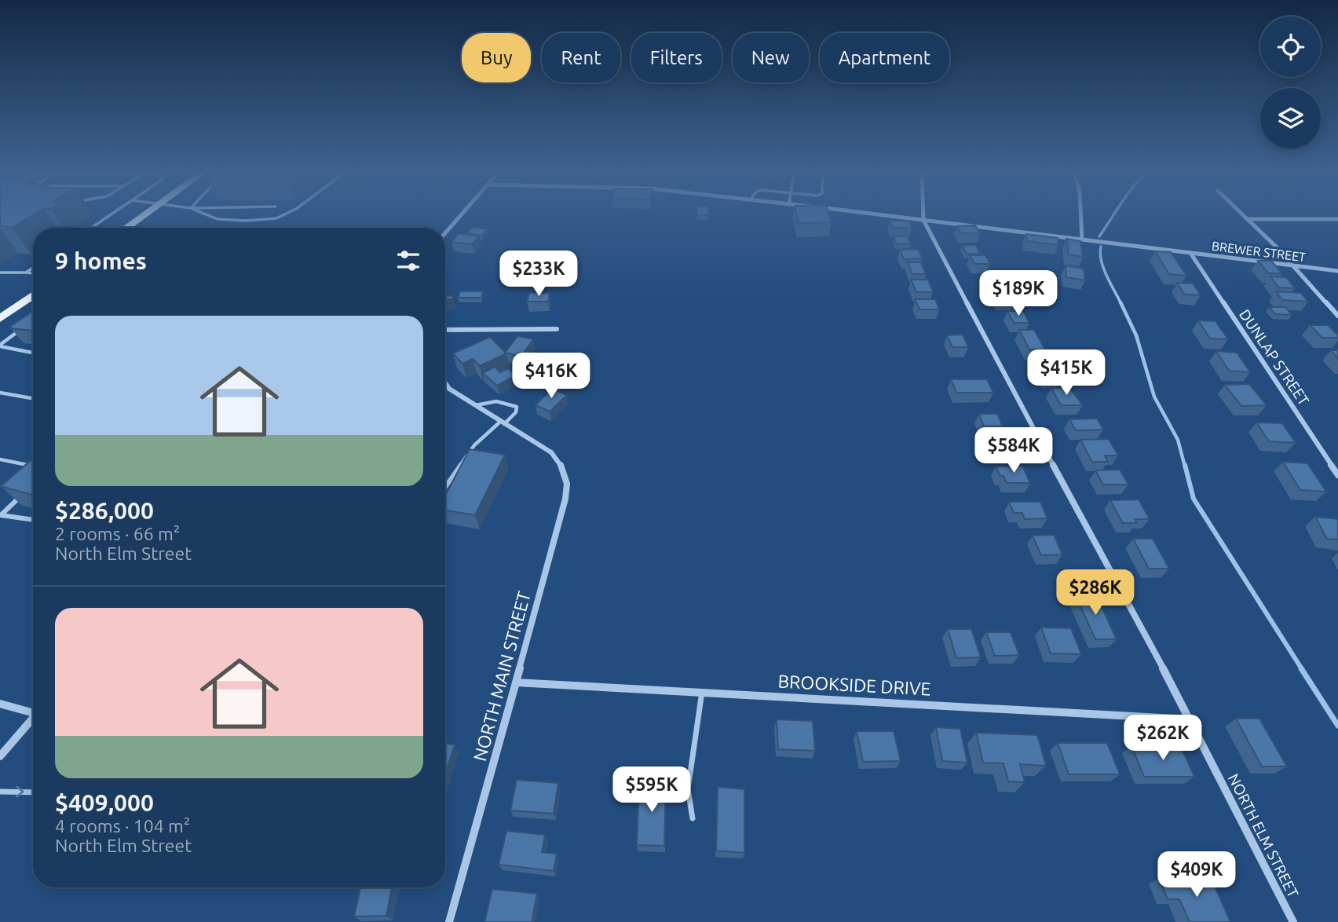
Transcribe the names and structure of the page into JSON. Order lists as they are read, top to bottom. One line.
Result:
{"streets":{"street":["BREWER STREET","DUNLAP STREET","NORTH MAIN STREET","BROOKSIDE DRIVE","NORTH ELM STREET"]},"crossings":[["BREWER STREET","DUNLAP STREET"],["BREWER STREET","NORTH ELM STREET"],["NORTH MAIN STREET","BROOKSIDE DRIVE"],["BROOKSIDE DRIVE","NORTH ELM STREET"]],"page":{"chip":["Buy","Rent","Filters","New","Apartment"],"heading":"9 homes","price":["$233K","$189K","$415K","$416K","$584K","$286K","$262K","$595K","$409K"],"list":[{"name":"$286,000","note":"2 rooms · 66 m² · North Elm Street"},{"name":"$409,000","note":"4 rooms · 104 m² · North Elm Street"}]}}
